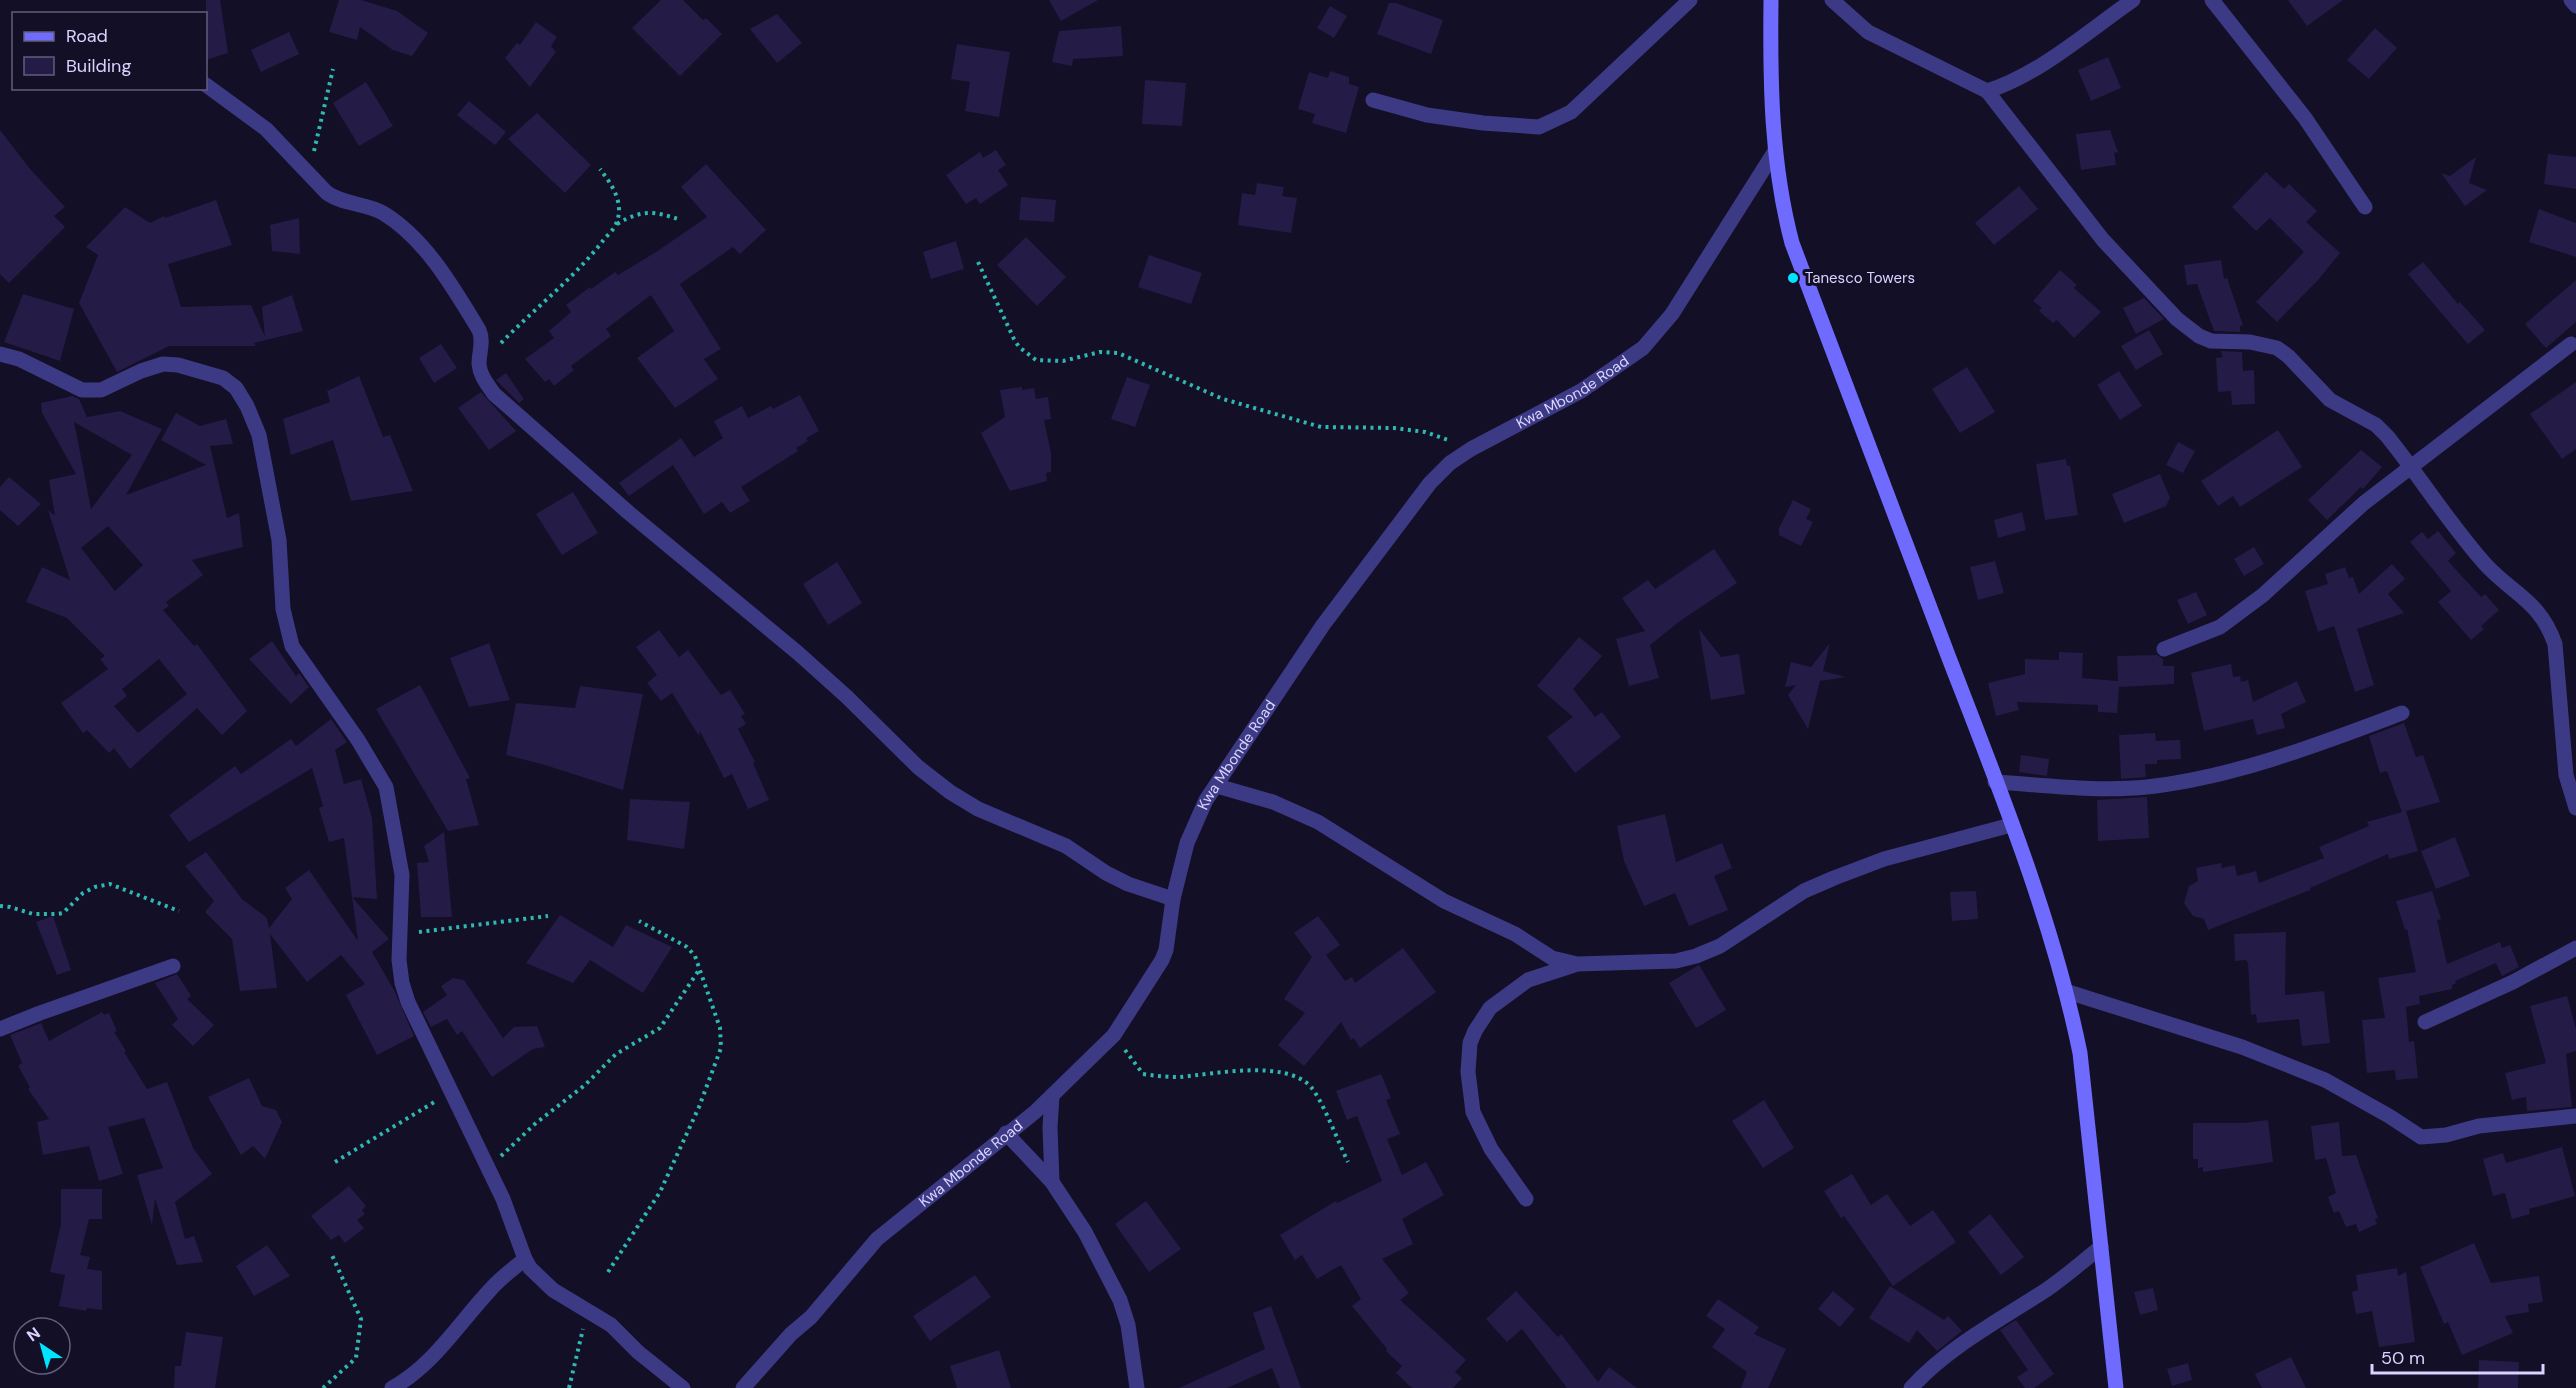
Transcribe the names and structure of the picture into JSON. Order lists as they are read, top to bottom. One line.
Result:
{"streets":{"street":["Kwa Mbonde Road"]},"places":["Tanesco Towers"],"legend":["Road","Building"],"scale_bar":"50 m","north":"top left"}
